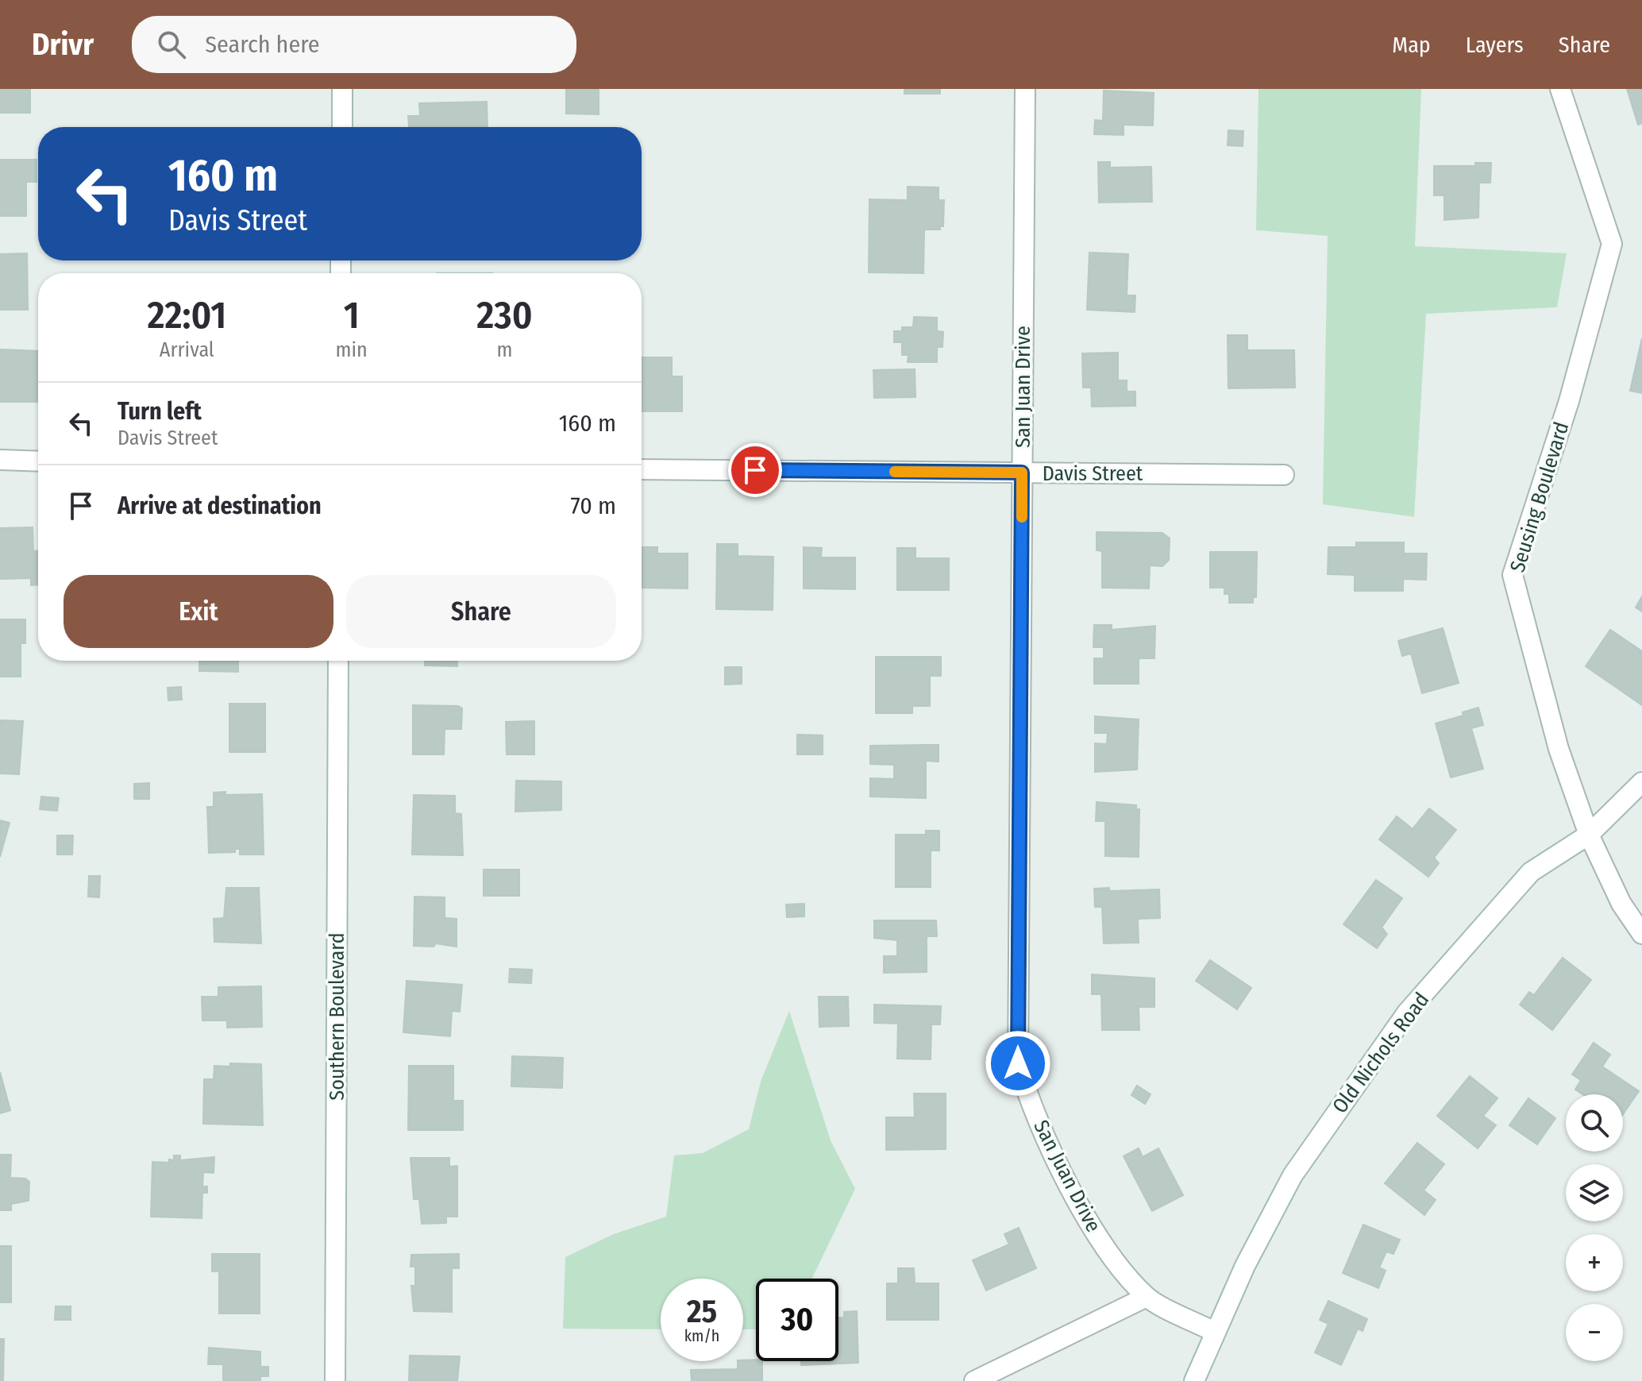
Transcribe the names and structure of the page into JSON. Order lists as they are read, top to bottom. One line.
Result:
{"streets":{"street":["San Juan Drive","Davis Street","Seusing Boulevard","Southern Boulevard","Old Nichols Road"]},"crossings":[["San Juan Drive","Davis Street"],["San Juan Drive","Old Nichols Road"],["Seusing Boulevard","Old Nichols Road"]],"page":{"header":"Drivr","search":"Search here","nav":["Map","Layers","Share"],"turn":["160 m","Davis Street"],"eta":["22:01","Arrival","1","min","230","m"],"list":[{"name":"Turn left","note":"Davis Street","value":"160 m"},{"name":"Arrive at destination","value":"70 m"}],"buttons":["Exit","Share"],"map_buttons":["+","−"],"speed":"25 km/h","limit":"30"}}
